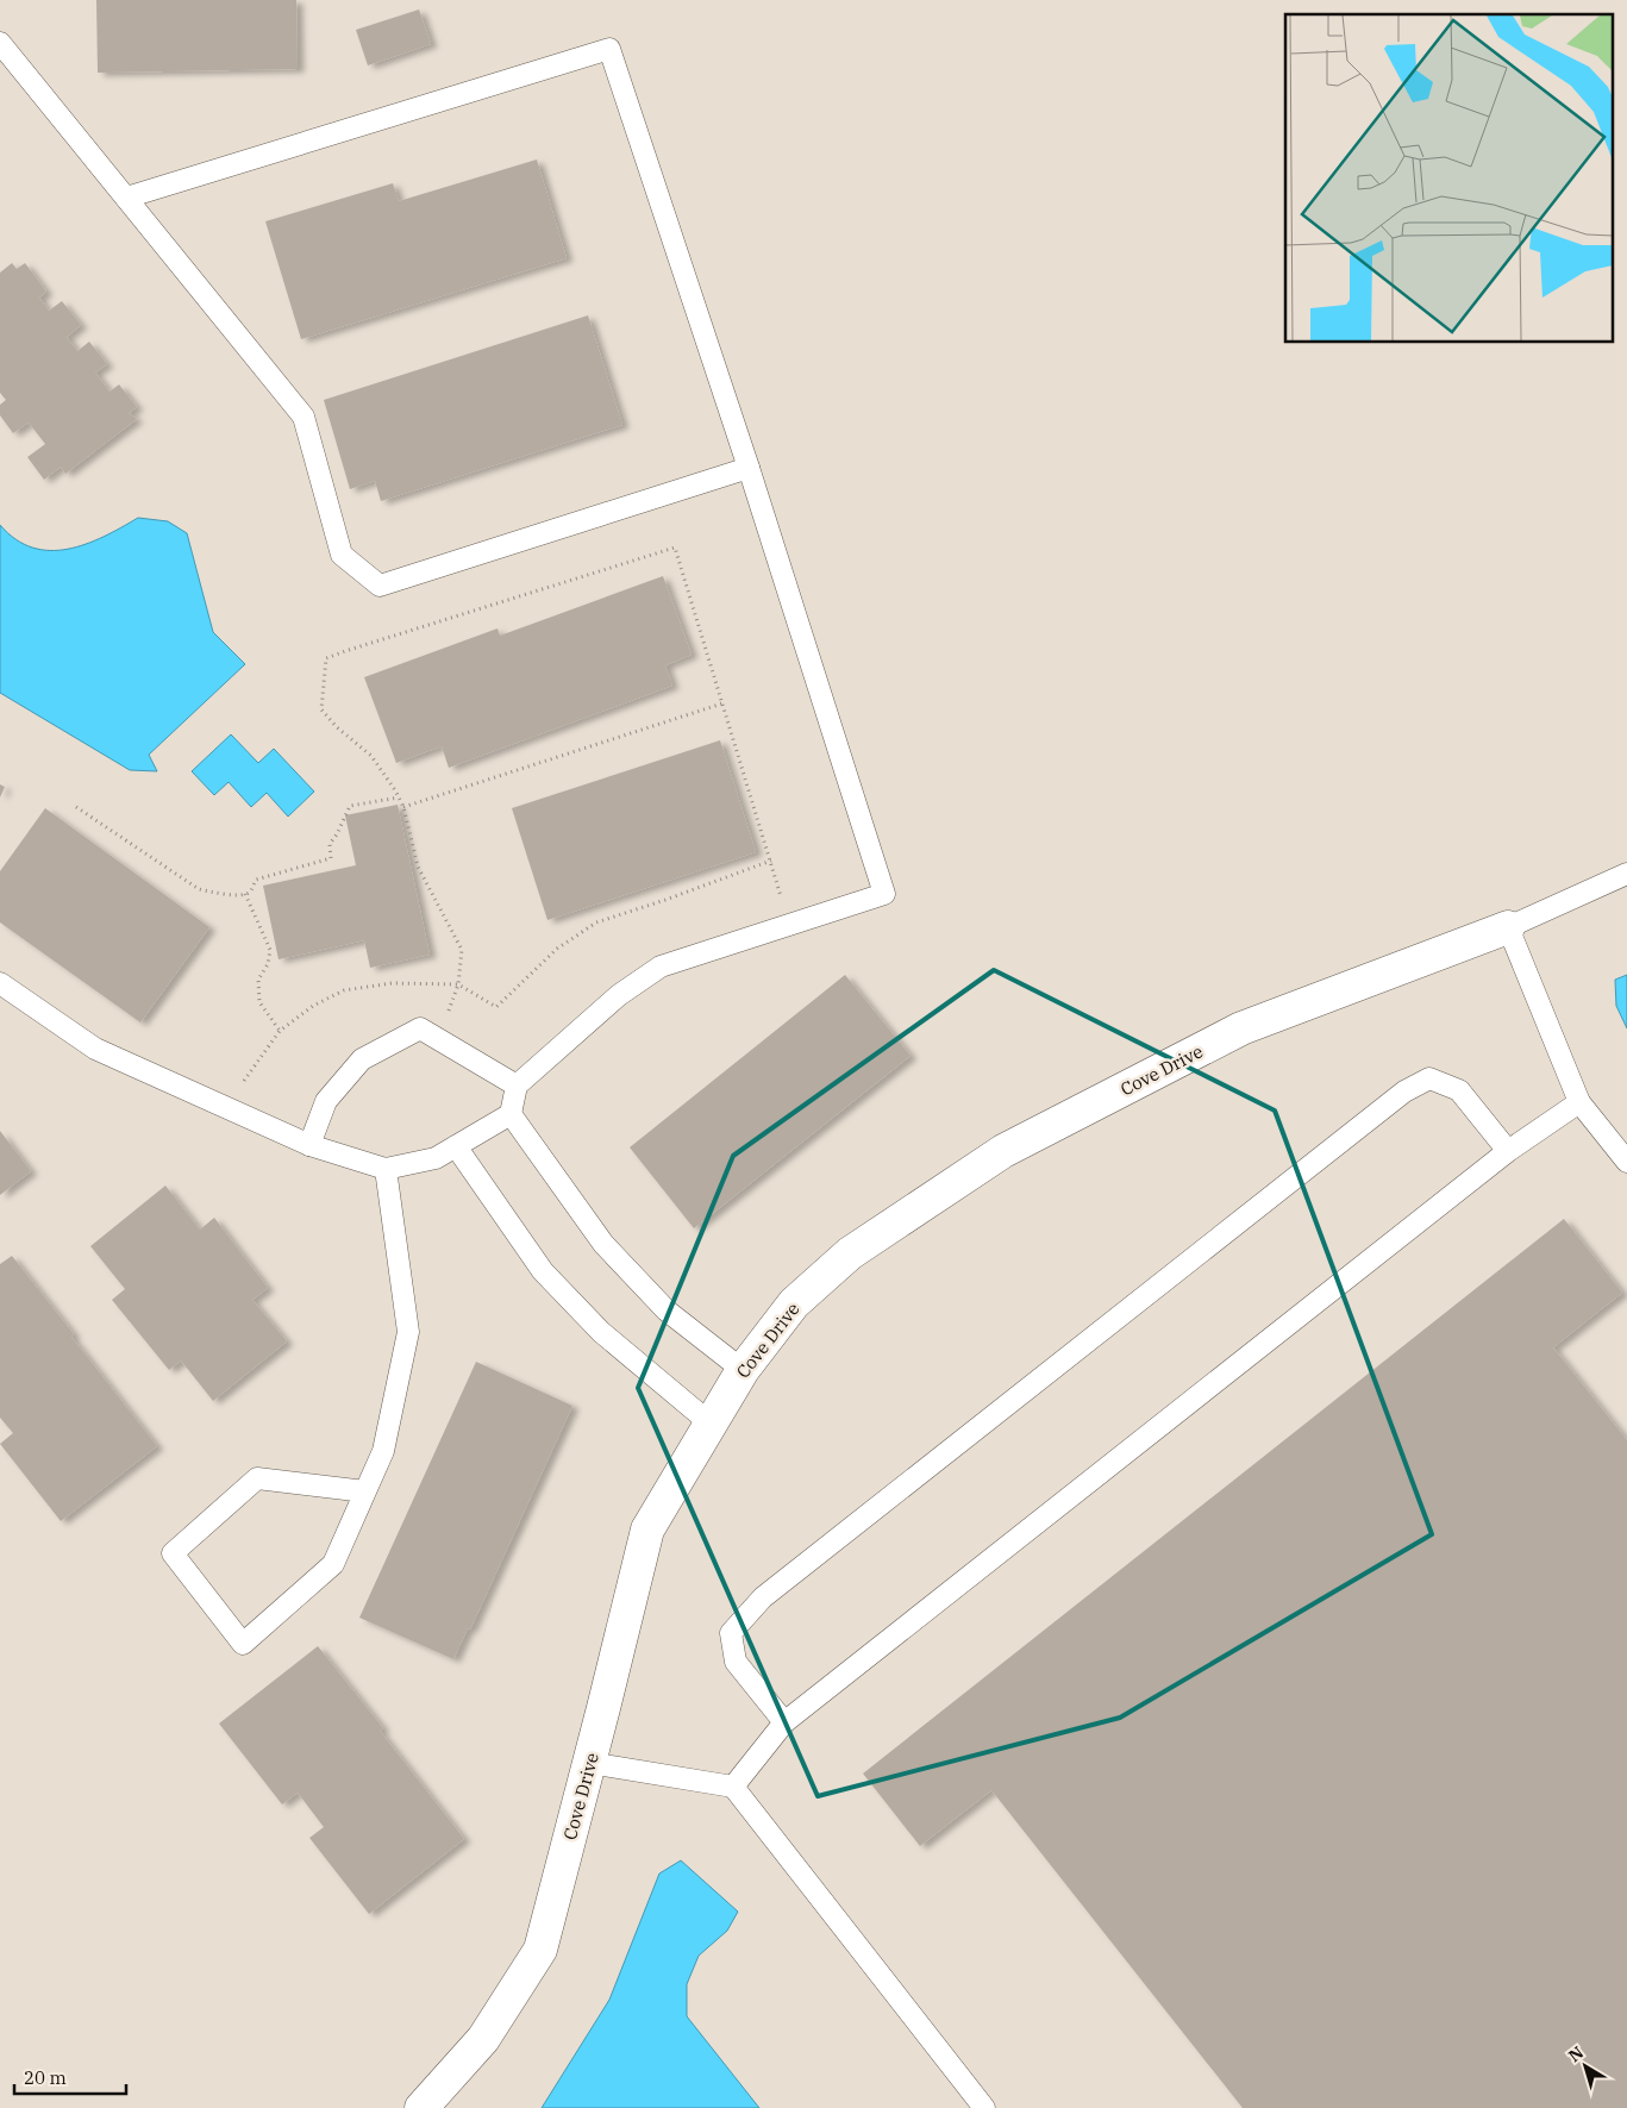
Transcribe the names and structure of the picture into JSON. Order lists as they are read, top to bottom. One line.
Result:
{"streets":{"street":["Cove Drive"]},"scale_bar":"20 m","north":"top left"}
